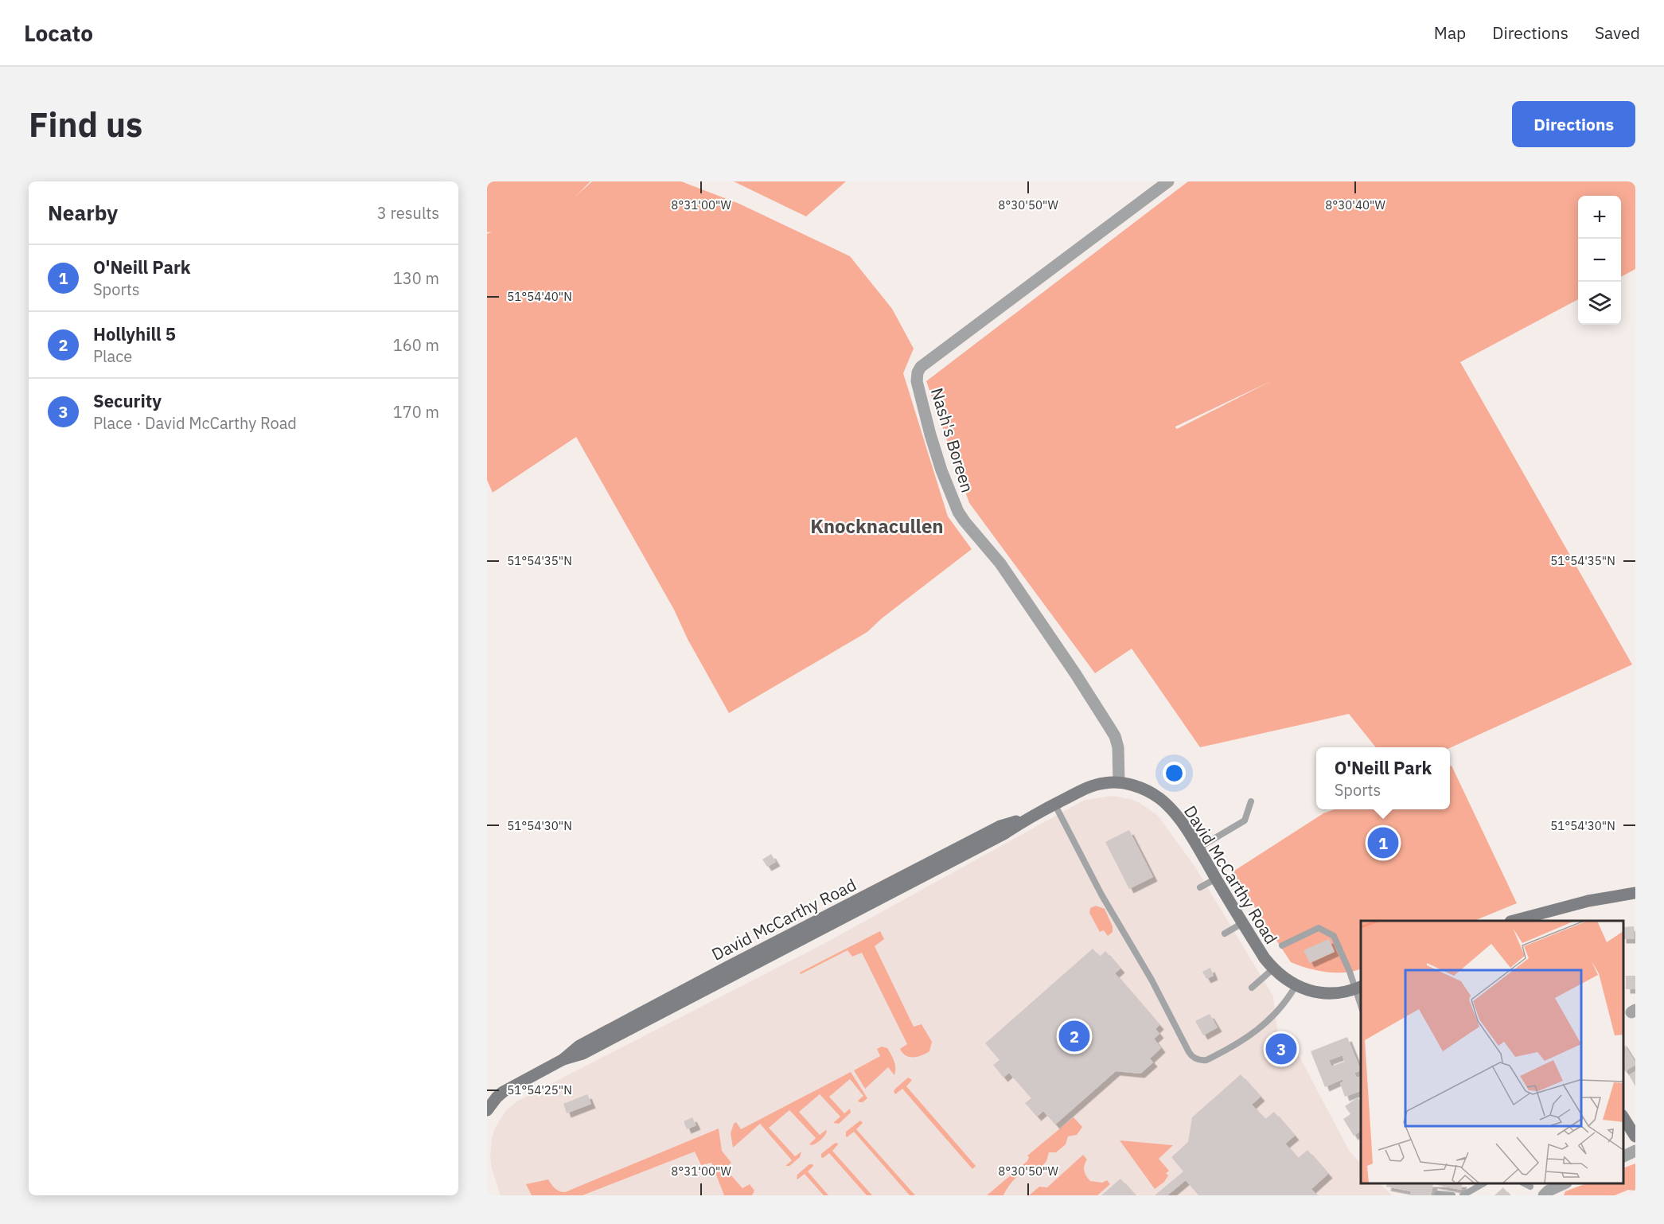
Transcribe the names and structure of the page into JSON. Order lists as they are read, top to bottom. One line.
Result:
{"streets":{"street":["Nash's Boreen","David McCarthy Road"]},"crossings":[["Nash's Boreen","David McCarthy Road"]],"districts":["Knocknacullen"],"page":{"header":"Locato","nav":["Map","Directions","Saved"],"buttons":"Directions","title":"Find us","heading":["Nearby","3 results"],"map_buttons":["+","−"],"list":[{"mark":"1","name":"O'Neill Park","note":"Sports","value":"130 m"},{"mark":"2","name":"Hollyhill 5","note":"Place","value":"160 m"},{"mark":"3","name":"Security","note":"Place · David McCarthy Road","value":"170 m"}],"popup":["O'Neill Park","Sports"],"pins":["1","2","3"]},"coordinates":["8°31'00\"W","8°30'50\"W","8°30'40\"W","51°54'40\"N","51°54'35\"N","51°54'30\"N","51°54'25\"N"]}
